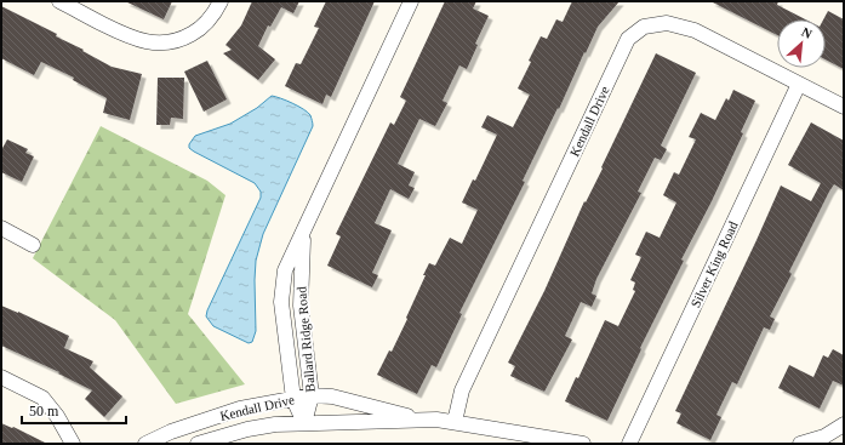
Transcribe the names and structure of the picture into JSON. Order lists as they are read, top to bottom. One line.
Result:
{"streets":{"street":["Kendall Drive","Silver King Road","Ballard Ridge Road"]},"crossings":[["Kendall Drive","Silver King Road"],["Kendall Drive","Ballard Ridge Road"]],"scale_bar":"50 m","north":"top right"}
